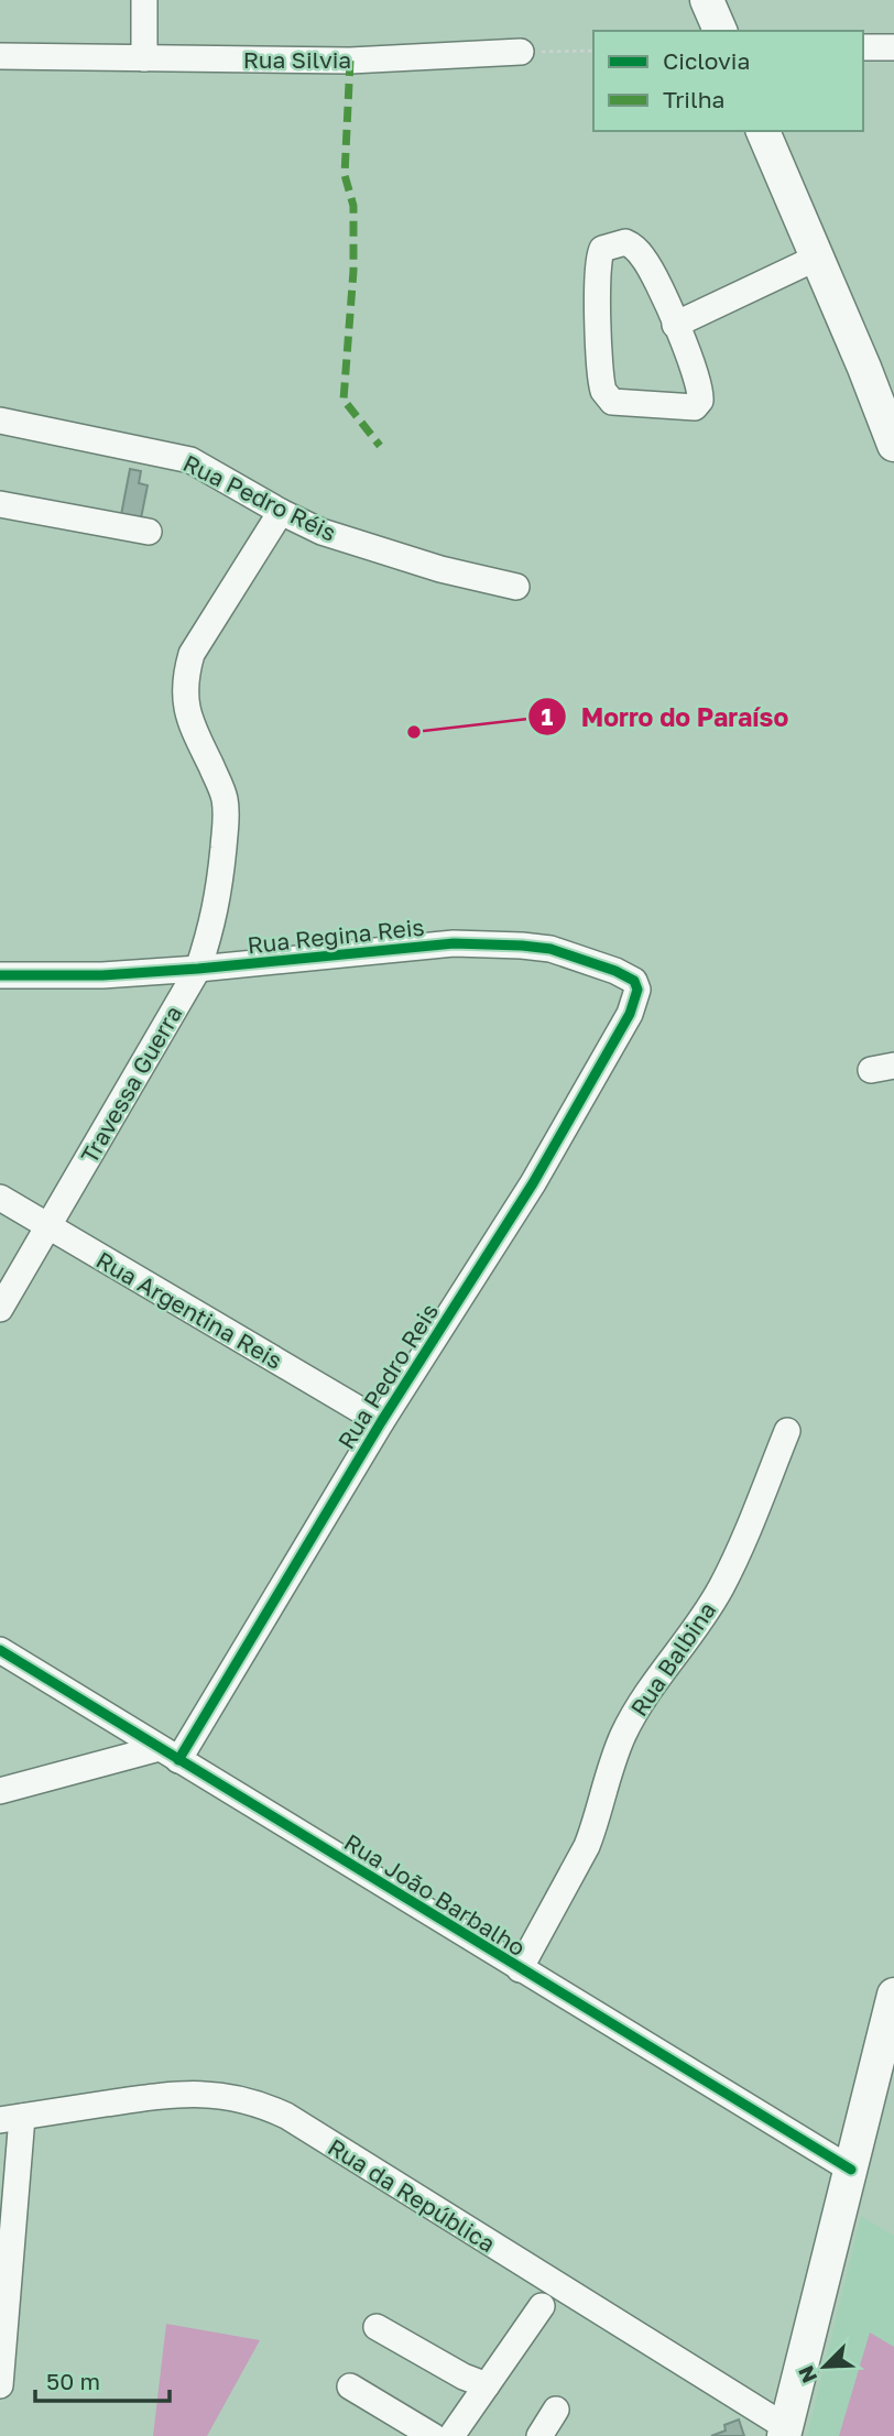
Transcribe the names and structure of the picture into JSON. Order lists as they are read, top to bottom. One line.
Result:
{"streets":{"street":["Rua Silvia","Rua Pedro Réis","Rua Regina Reis","Travessa Guerra","Rua Argentina Reis","Rua Pedro Reis","Rua Balbina","Rua João Barbalho","Rua da República"]},"crossings":[["Rua Pedro Réis","Travessa Guerra"],["Rua Regina Reis","Travessa Guerra"],["Rua Regina Reis","Rua Pedro Reis"],["Travessa Guerra","Rua Argentina Reis"],["Rua Argentina Reis","Rua Pedro Reis"],["Rua Pedro Reis","Rua João Barbalho"],["Rua Balbina","Rua João Barbalho"]],"places":["Morro do Paraíso"],"legend":["Ciclovia","Trilha"],"scale_bar":"50 m","north":"bottom left"}
